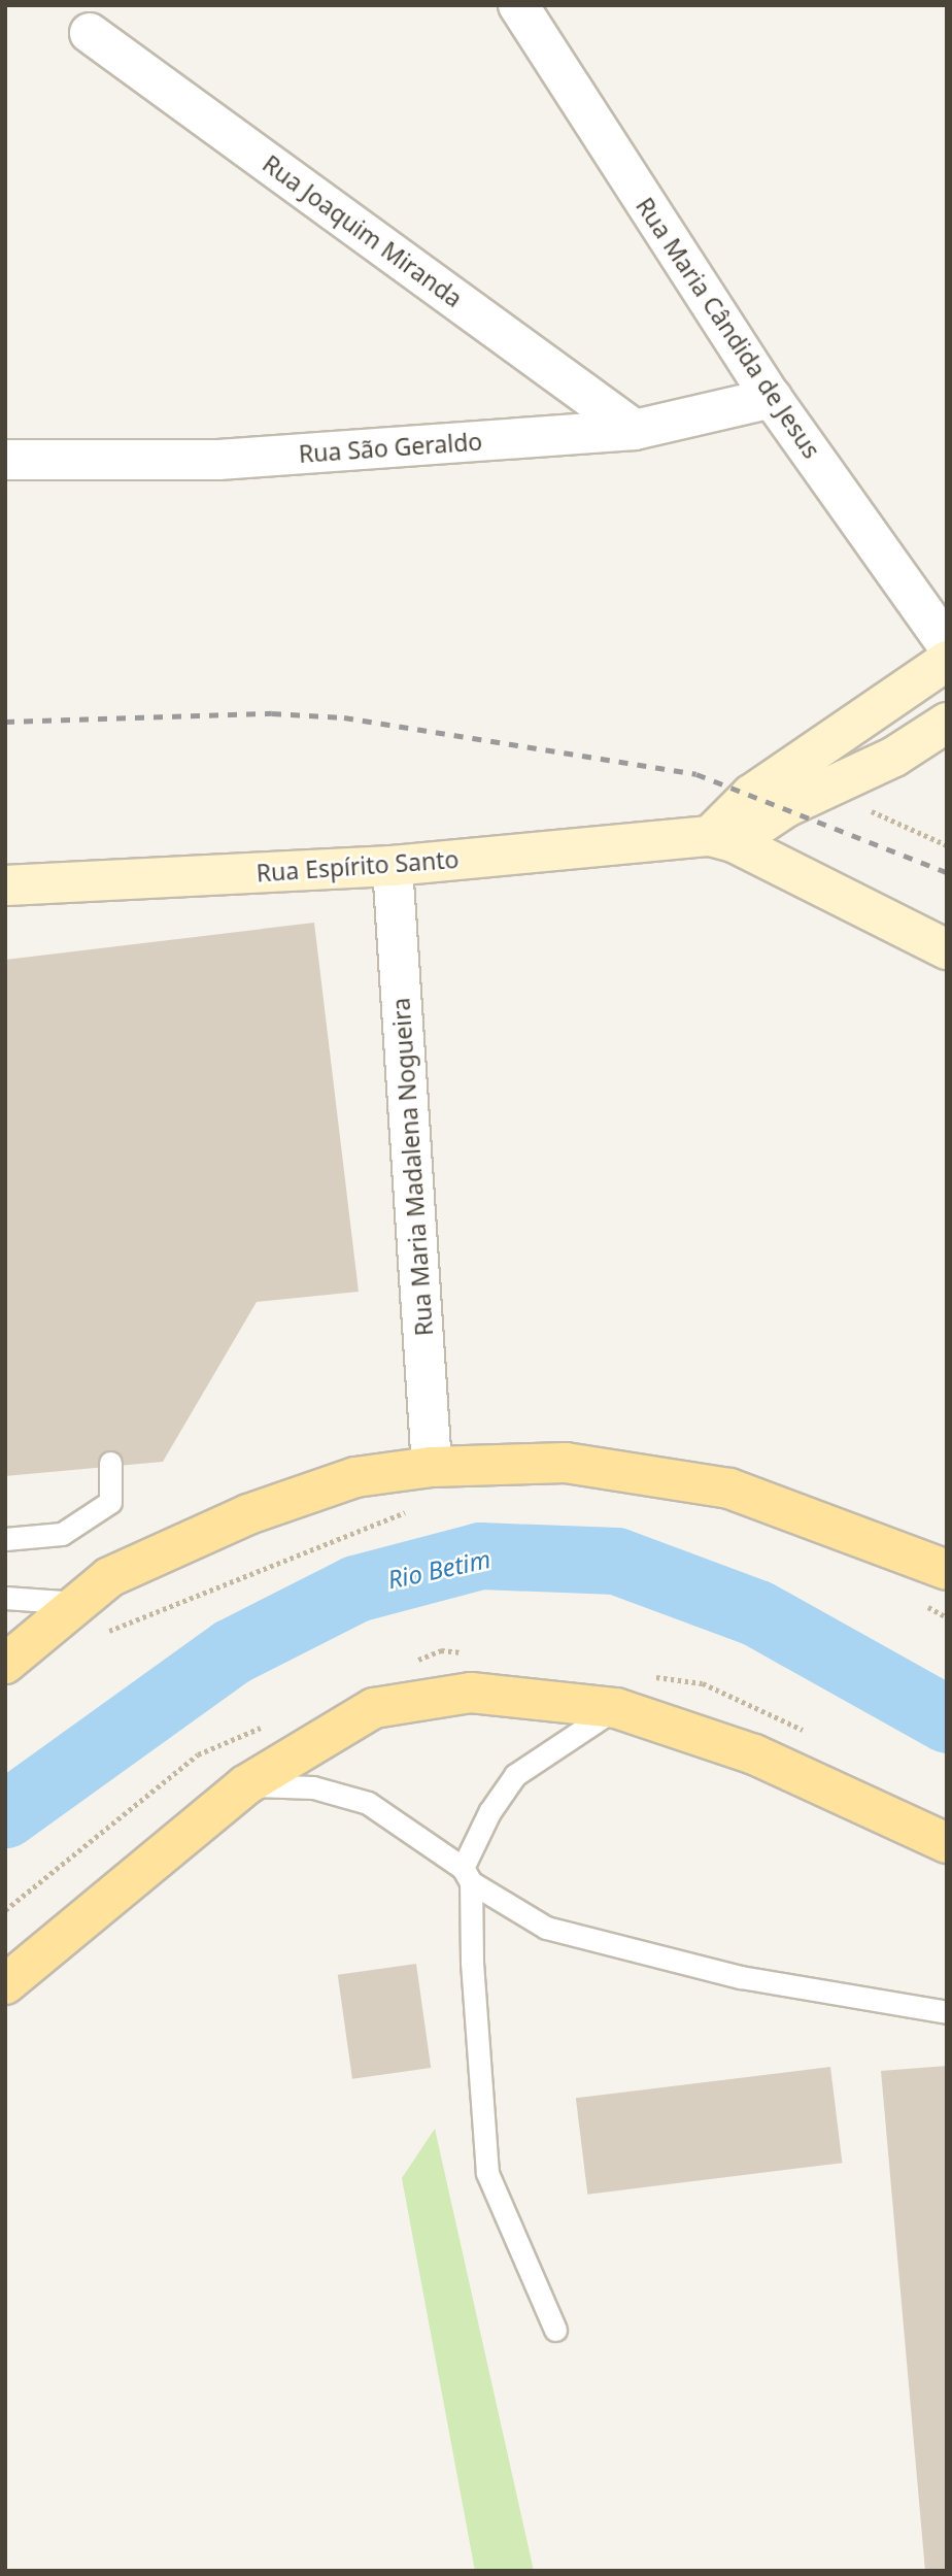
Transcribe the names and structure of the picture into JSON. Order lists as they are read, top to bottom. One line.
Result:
{"streets":{"street":["Rua Joaquim Miranda","Rua Maria Cândida de Jesus","Rua São Geraldo","Rua Espírito Santo","Rua Maria Madalena Nogueira"]},"crossings":[["Rua Joaquim Miranda","Rua São Geraldo"],["Rua Maria Cândida de Jesus","Rua São Geraldo"],["Rua Espírito Santo","Rua Maria Madalena Nogueira"]],"water":["Rio Betim"]}
